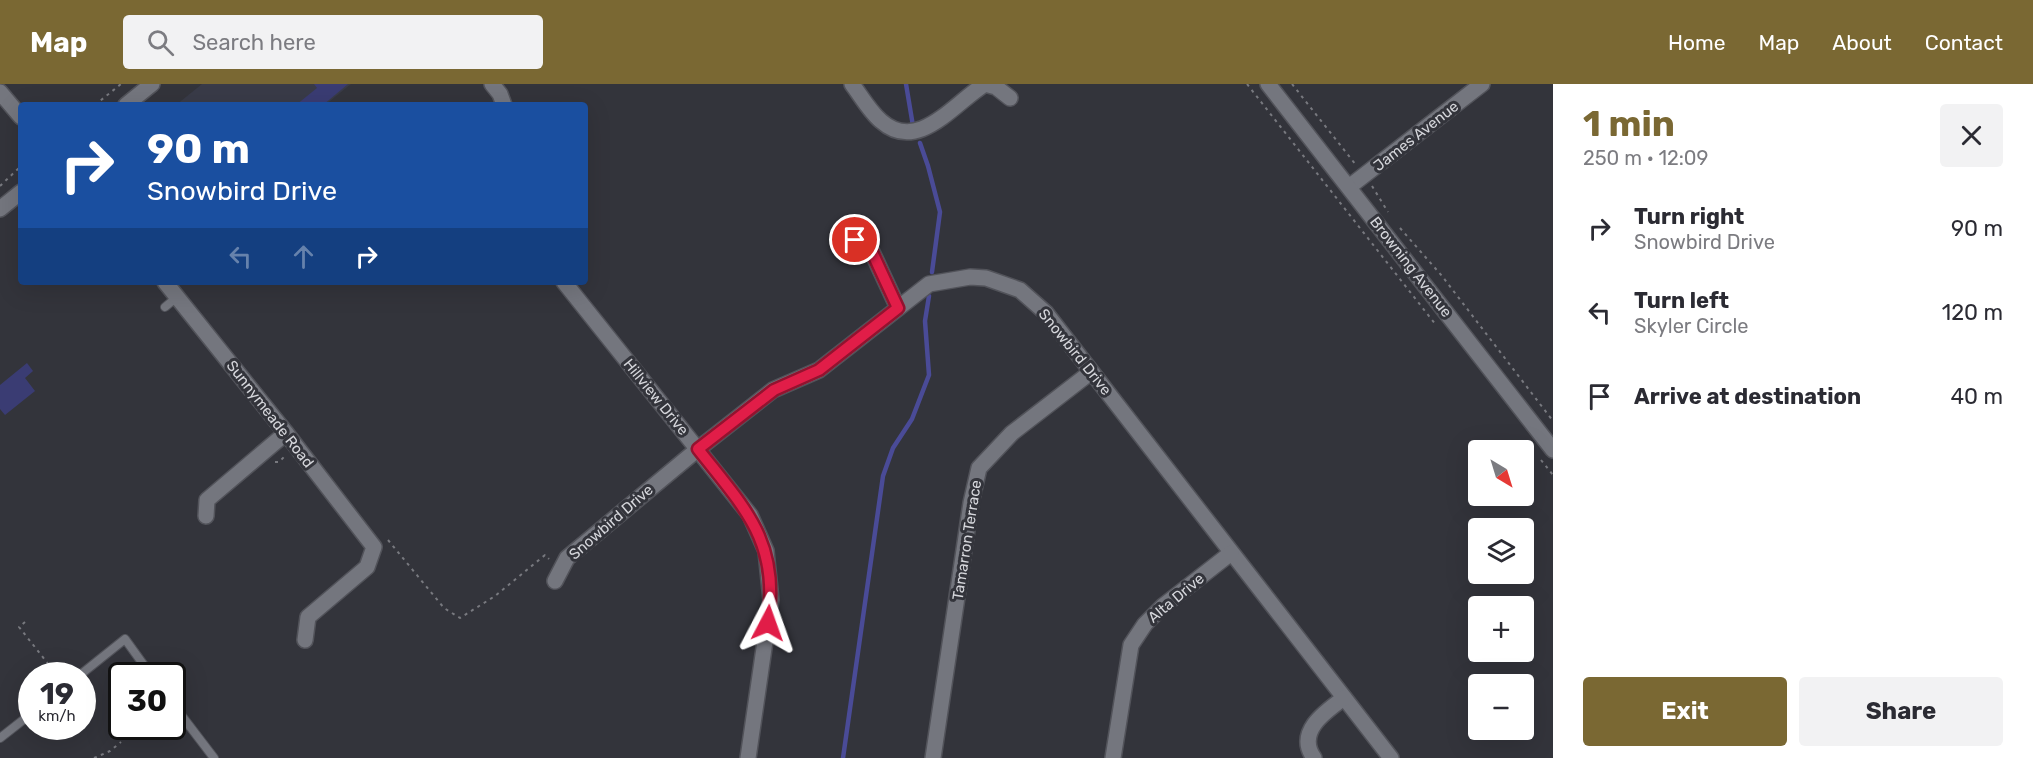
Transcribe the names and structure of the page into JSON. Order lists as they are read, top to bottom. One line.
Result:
{"streets":{"street":["James Avenue","Browning Avenue","Snowbird Drive","Hillview Drive","Sunnymeade Road","Tamarron Terrace","Alta Drive"]},"crossings":[["James Avenue","Browning Avenue"],["Snowbird Drive","Hillview Drive"],["Snowbird Drive","Tamarron Terrace"],["Snowbird Drive","Alta Drive"]],"north":"bottom right","page":{"header":"Map","search":"Search here","nav":["Home","Map","About","Contact"],"heading":["1 min","250 m · 12:09"],"turn":["90 m","Snowbird Drive"],"list":[{"name":"Turn right","note":"Snowbird Drive","value":"90 m"},{"name":"Turn left","note":"Skyler Circle","value":"120 m"},{"name":"Arrive at destination","value":"40 m"}],"map_buttons":["+","−"],"speed":"19 km/h","limit":"30","buttons":["Exit","Share"]}}
